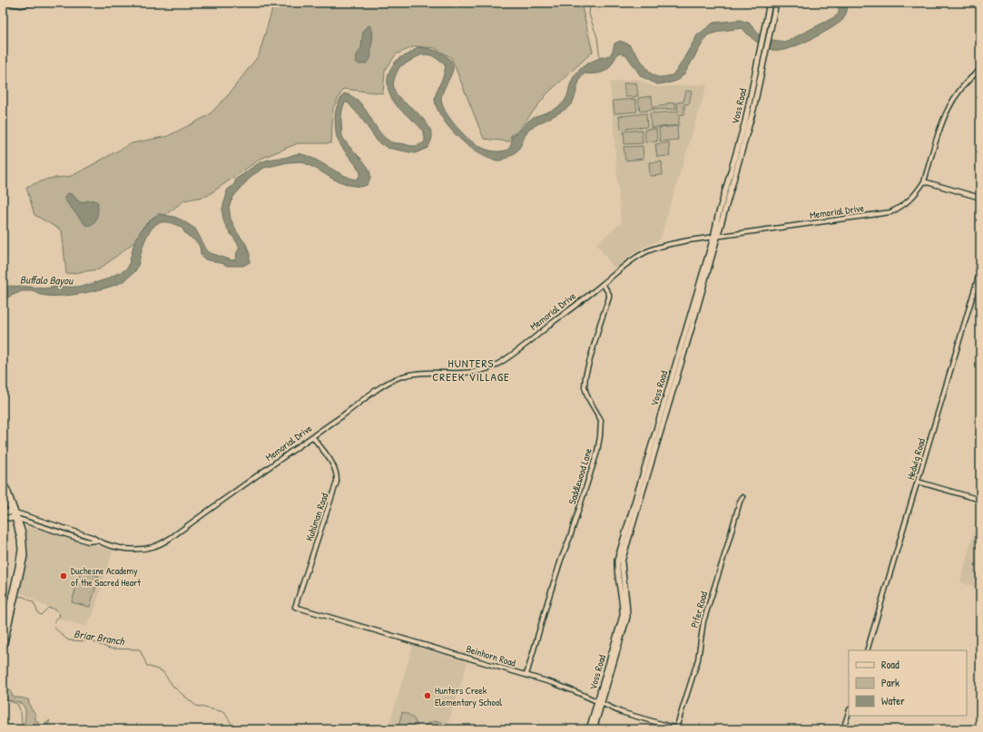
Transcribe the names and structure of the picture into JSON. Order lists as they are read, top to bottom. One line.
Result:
{"streets":{"main road":["Voss Road","Memorial Drive"],"street":["Hedwig Road","Saddlewood Lane","Kuhlman Road","Pifer Road","Beinhorn Road"]},"crossings":[["Voss Road","Memorial Drive"],["Voss Road","Beinhorn Road"],["Memorial Drive","Saddlewood Lane"],["Memorial Drive","Kuhlman Road"],["Saddlewood Lane","Beinhorn Road"],["Kuhlman Road","Beinhorn Road"],["Pifer Road","Beinhorn Road"]],"districts":["HUNTERS CREEK VILLAGE"],"water":["Buffalo Bayou","Briar Branch"],"places":["Duchesne Academy of the Sacred Heart","Hunters Creek Elementary School"],"legend":["Road","Park","Water"]}
